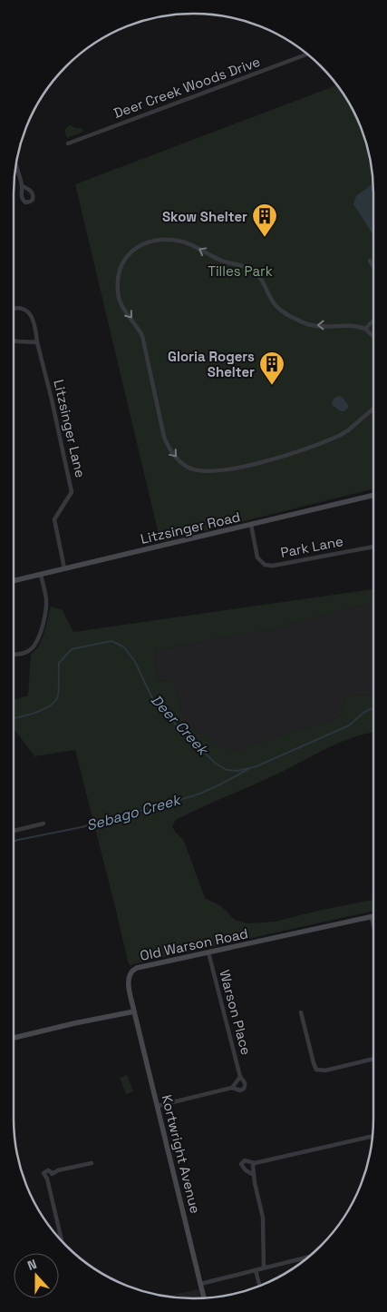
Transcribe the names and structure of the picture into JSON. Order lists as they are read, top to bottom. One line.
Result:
{"streets":{"street":["Deer Creek Woods Drive","Litzsinger Lane","Litzsinger Road","Park Lane","Old Warson Road","Warson Place","Kortwright Avenue"]},"crossings":[["Litzsinger Lane","Litzsinger Road"],["Litzsinger Road","Park Lane"],["Old Warson Road","Warson Place"],["Old Warson Road","Kortwright Avenue"],["Warson Place","Kortwright Avenue"]],"water":["Deer Creek","Sebago Creek"],"parks":["Tilles Park"],"places":{"building":["Skow Shelter","Gloria Rogers Shelter"]},"north":"top"}
